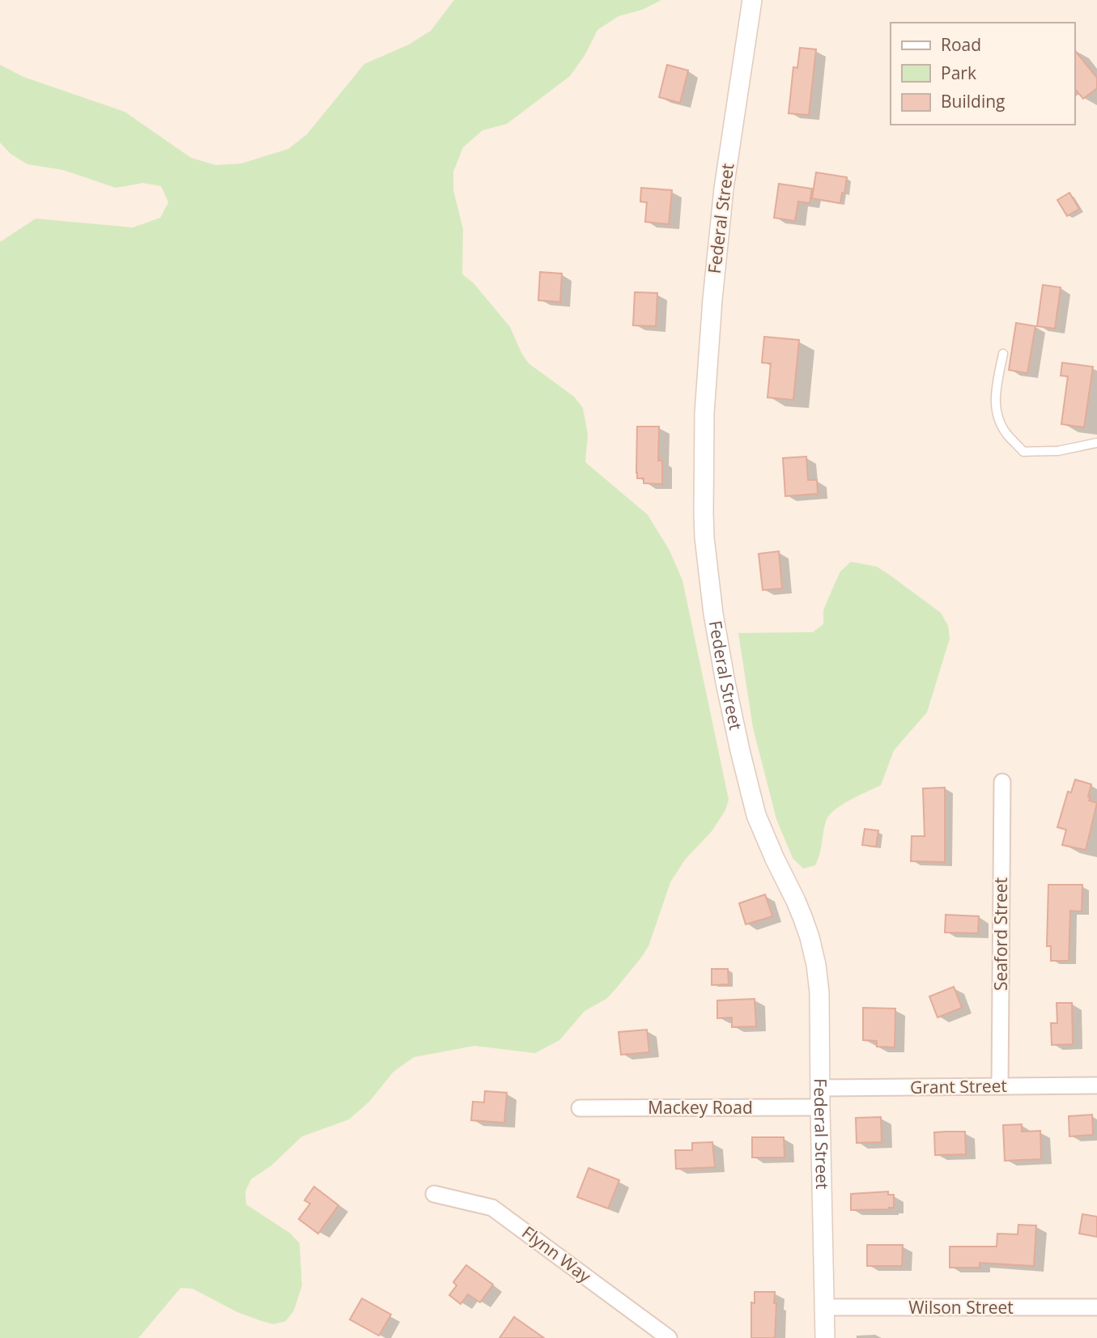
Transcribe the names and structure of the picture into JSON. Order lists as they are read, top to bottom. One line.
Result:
{"streets":{"street":["Federal Street","Seaford Street","Grant Street","Mackey Road","Flynn Way","Wilson Street"]},"crossings":[["Federal Street","Grant Street"],["Federal Street","Mackey Road"],["Federal Street","Wilson Street"],["Seaford Street","Grant Street"]],"legend":["Road","Park","Building"]}
